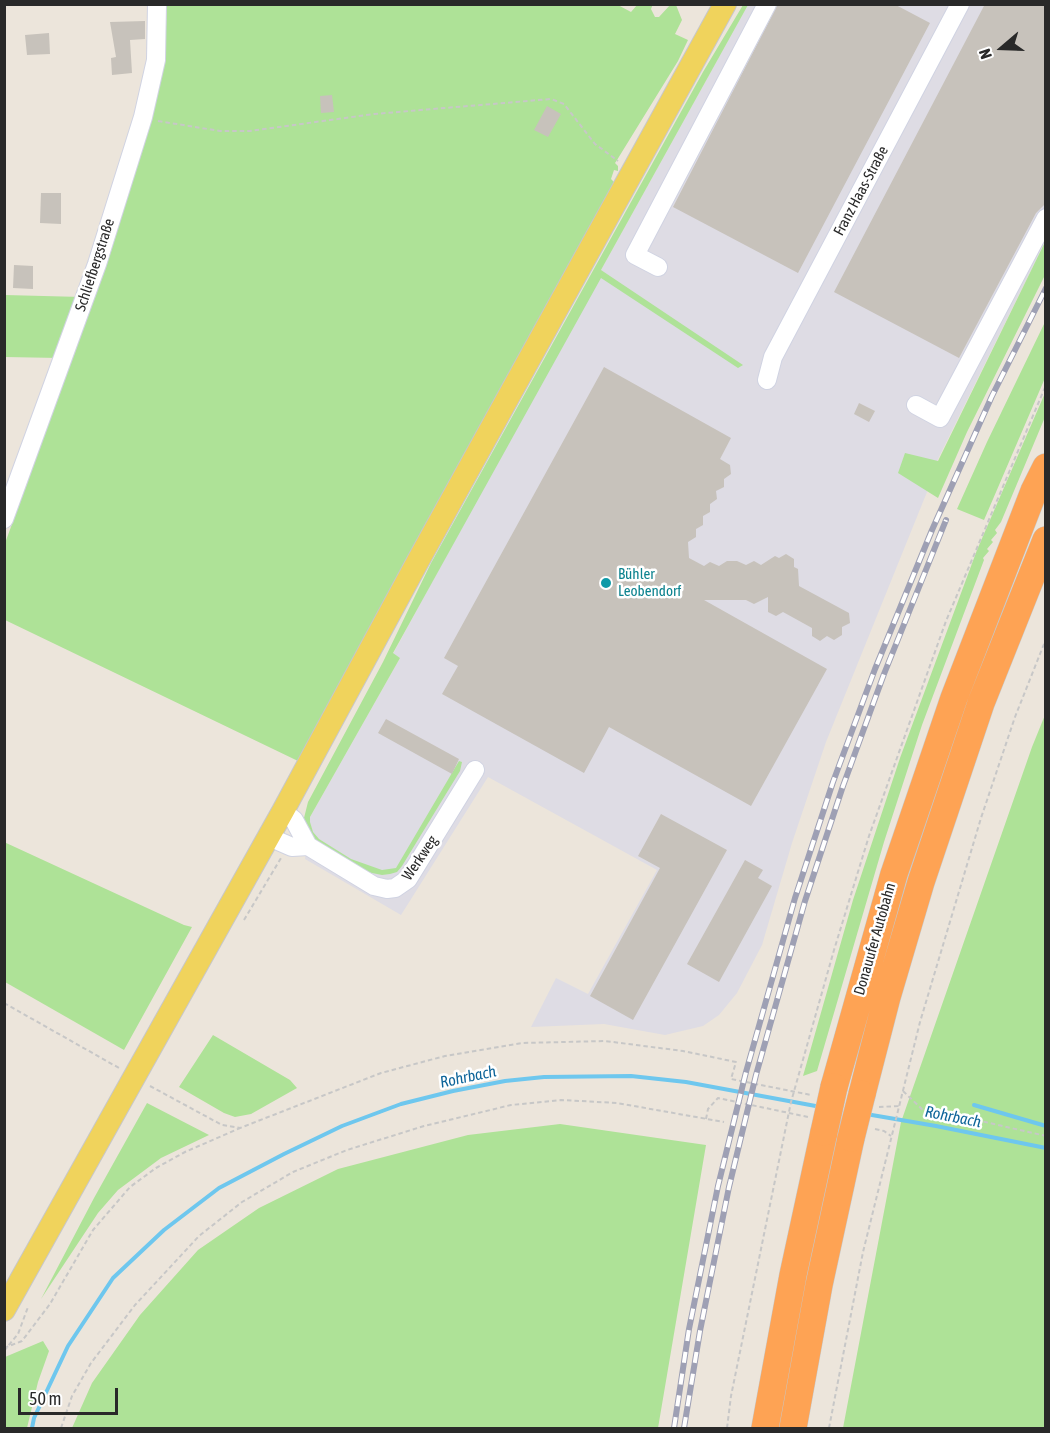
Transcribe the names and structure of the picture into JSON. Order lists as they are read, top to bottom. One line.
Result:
{"streets":{"highway":["Donauufer Autobahn"],"street":["Franz Haas-Straße","Schliefbergstraße","Werkweg"]},"water":["Rohrbach"],"places":["Bühler Leobendorf"],"scale_bar":"50 m","north":"left"}
